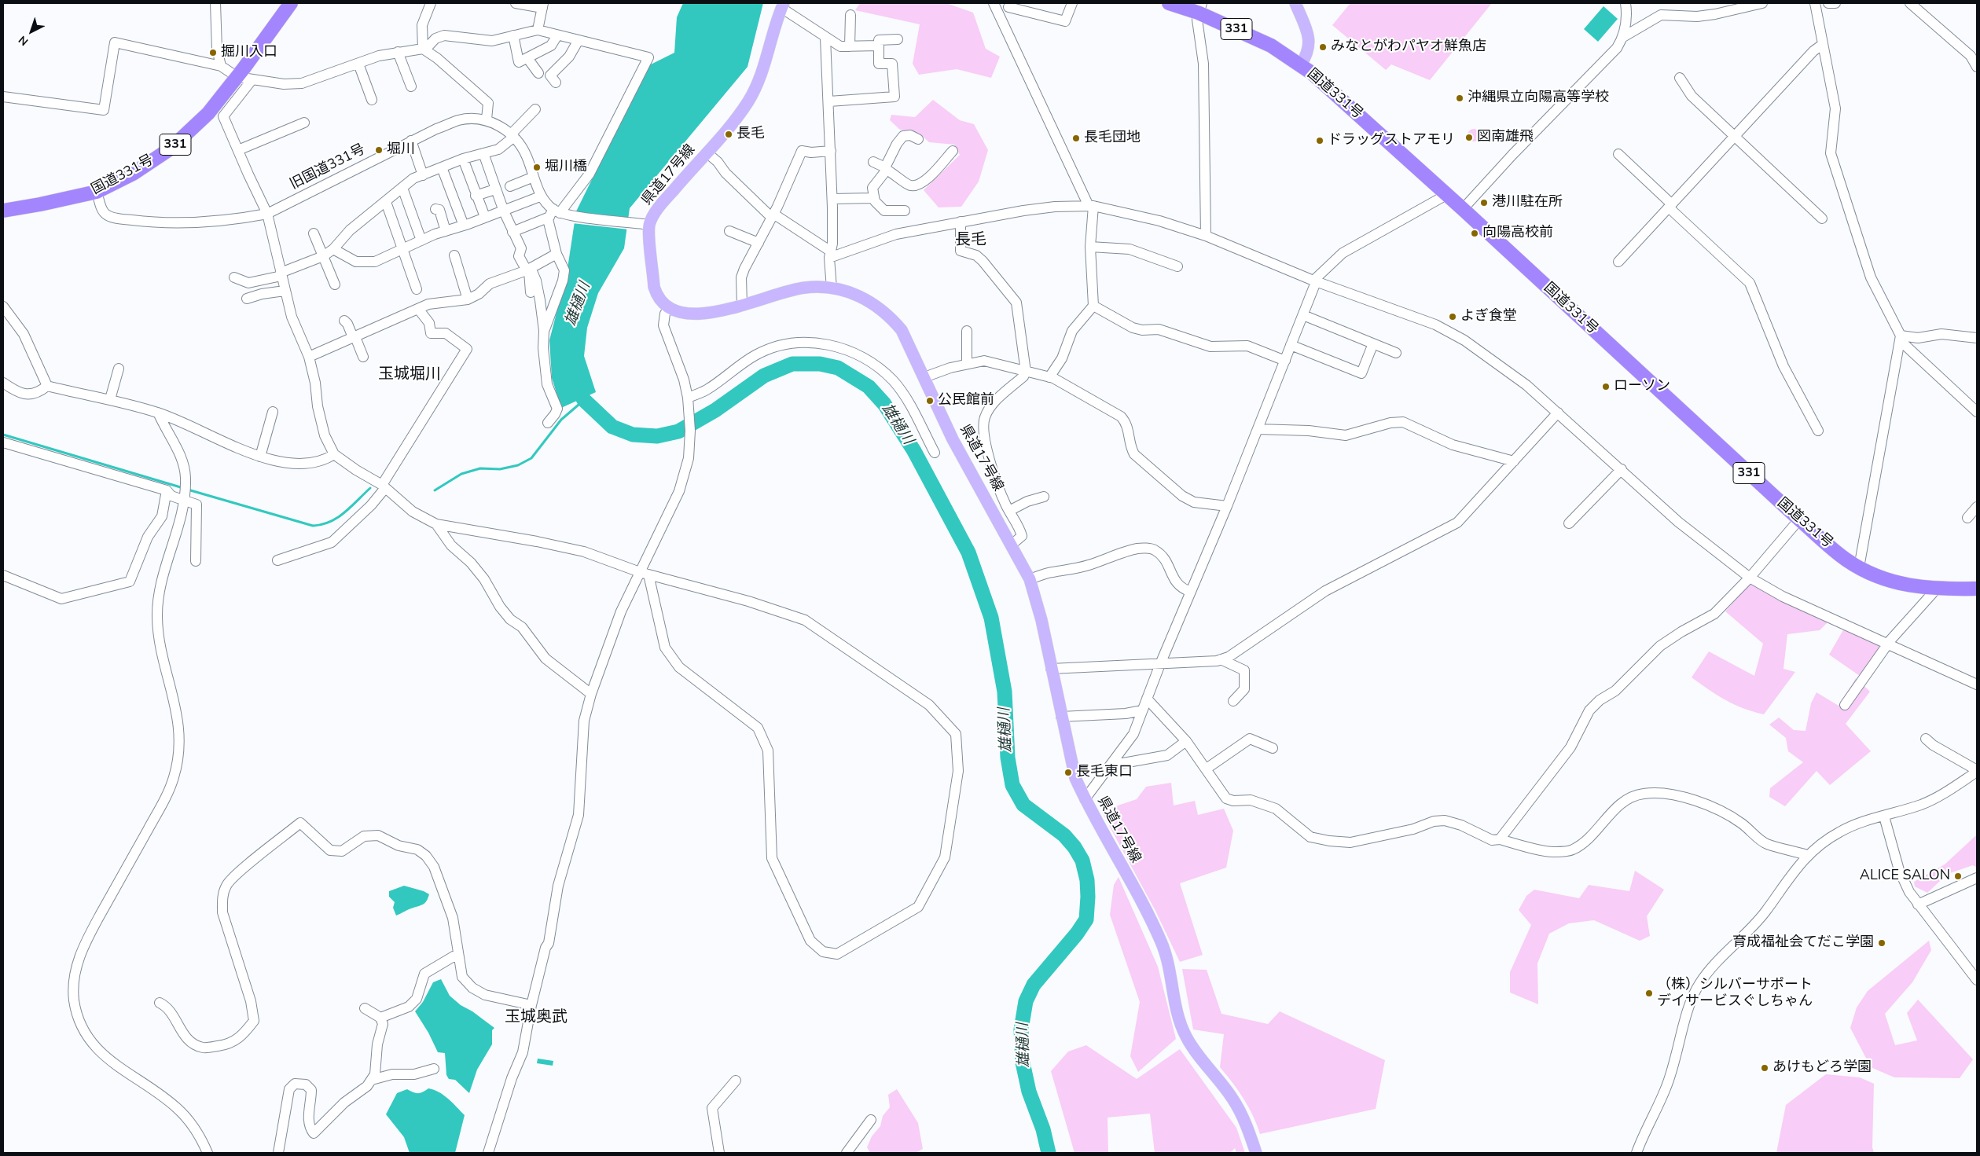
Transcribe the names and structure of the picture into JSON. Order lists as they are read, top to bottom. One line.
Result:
{"streets":{"highway":["331","国道331号"],"main road":["県道17号線"],"street":["旧国道331号"]},"crossings":[["国道331号","旧国道331号"]],"districts":["長毛","玉城堀川","玉城奥武"],"water":["雄樋川"],"places":["みなとがわパヤオ鮮魚店","掘川入口","沖縄県立向陽高等学校","長毛","図南雄飛","長毛団地","ドラッグストアモリ","堀川","堀川橋","港川駐在所","向陽高校前","よぎ食堂","ローソン","公民館前","長毛東口","ALICE SALON","育成福祉会てだこ学園","（株）シルバーサポート デイサービスぐしちゃん","あけもどろ学園"],"north":"bottom left"}
